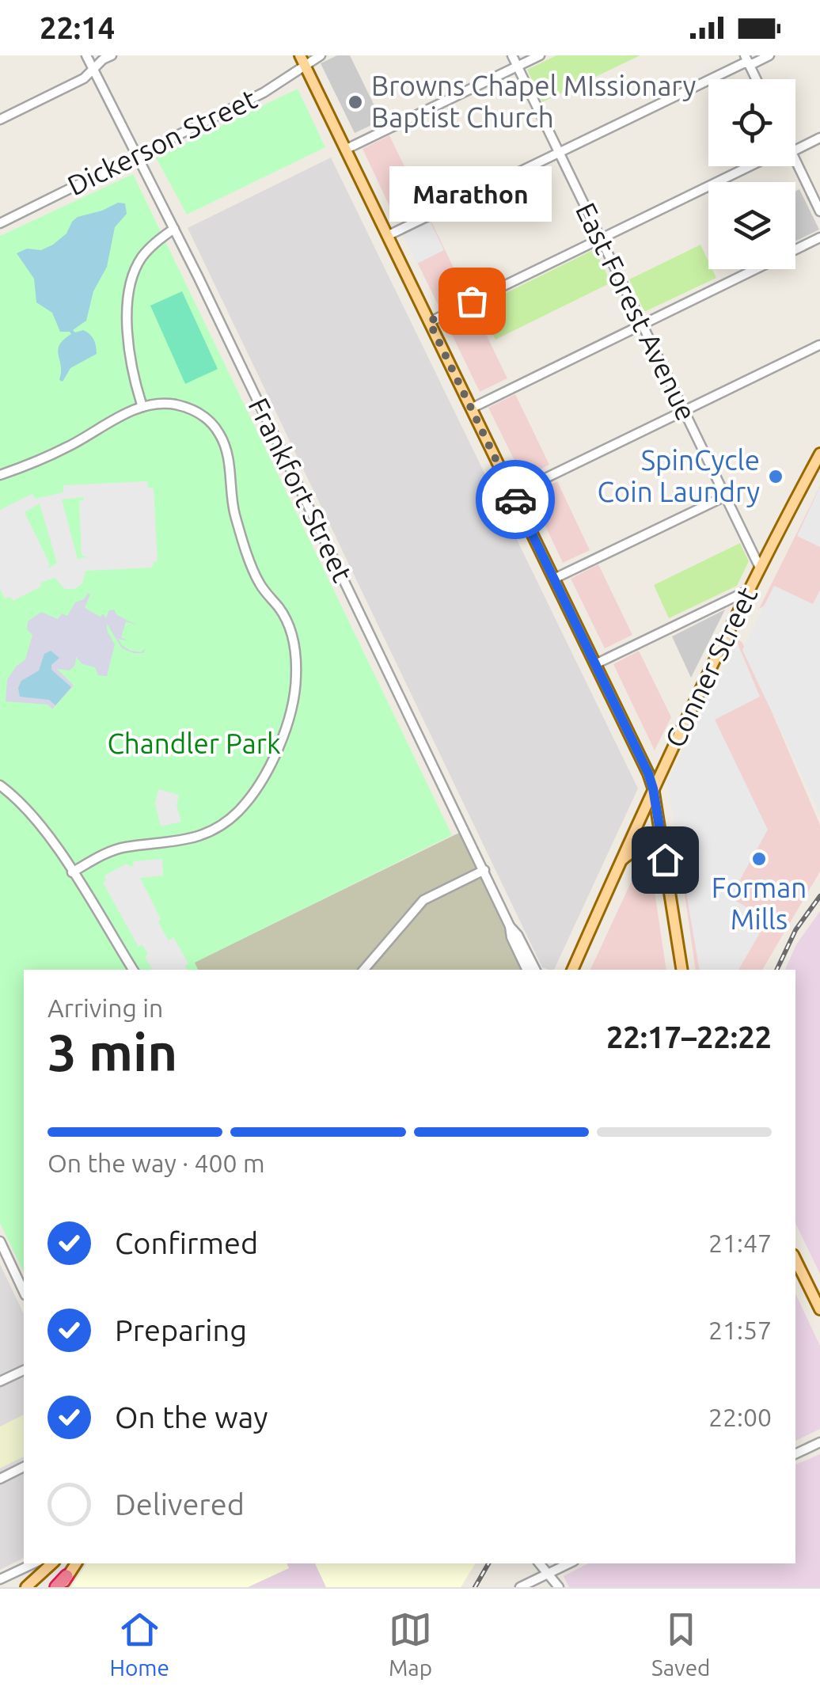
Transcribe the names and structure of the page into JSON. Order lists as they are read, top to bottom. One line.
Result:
{"streets":{"main road":["Conner Street"],"street":["Dickerson Street","East Forest Avenue","Frankfort Street"]},"crossings":[["Dickerson Street","Frankfort Street"],["East Forest Avenue","Conner Street"]],"parks":["Chandler Park"],"places":["Browns Chapel MIssionary Baptist Church","Marathon","SpinCycle Coin Laundry","Forman Mills"],"page":{"status":"22:14","bubble":"Marathon","heading":["3 min","Arriving in","22:17–22:22"],"bar":"On the way · 400 m","list":[["Confirmed","21:47"],["Preparing","21:57"],["On the way","22:00"],"Delivered"],"tabs":["Home","Map","Saved"]}}
